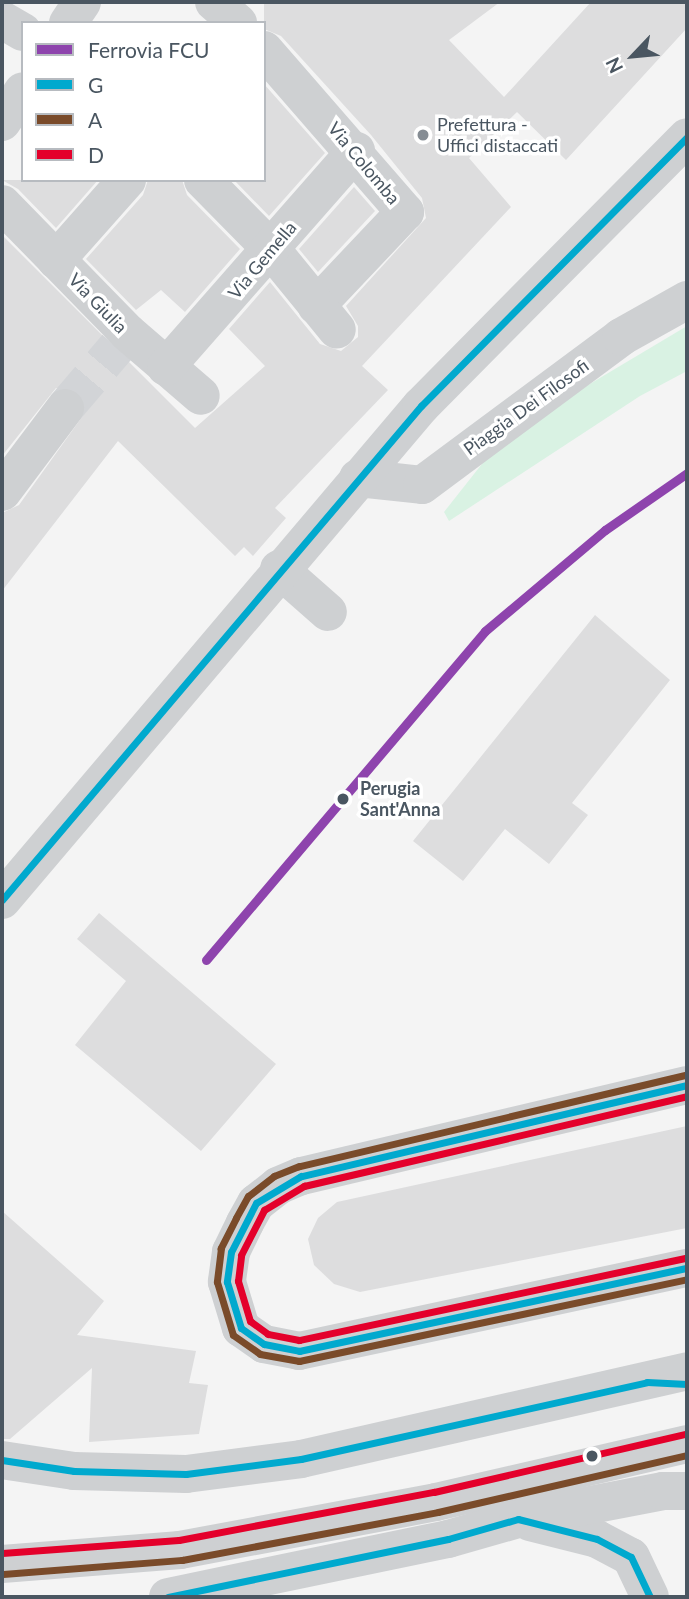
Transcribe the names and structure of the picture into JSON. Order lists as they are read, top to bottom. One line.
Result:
{"streets":{"street":["Via Colomba","Via Gemella","Via Giulia","Piaggia Dei Filosofi"]},"crossings":[["Via Colomba","Via Gemella"],["Via Gemella","Via Giulia"]],"places":["Prefettura - Uffici distaccati","Perugia Sant'Anna"],"lines":["transit line G","rail line FCU","transit line A","transit line D"],"legend":["Ferrovia FCU","G","A","D"],"north":"bottom left"}
